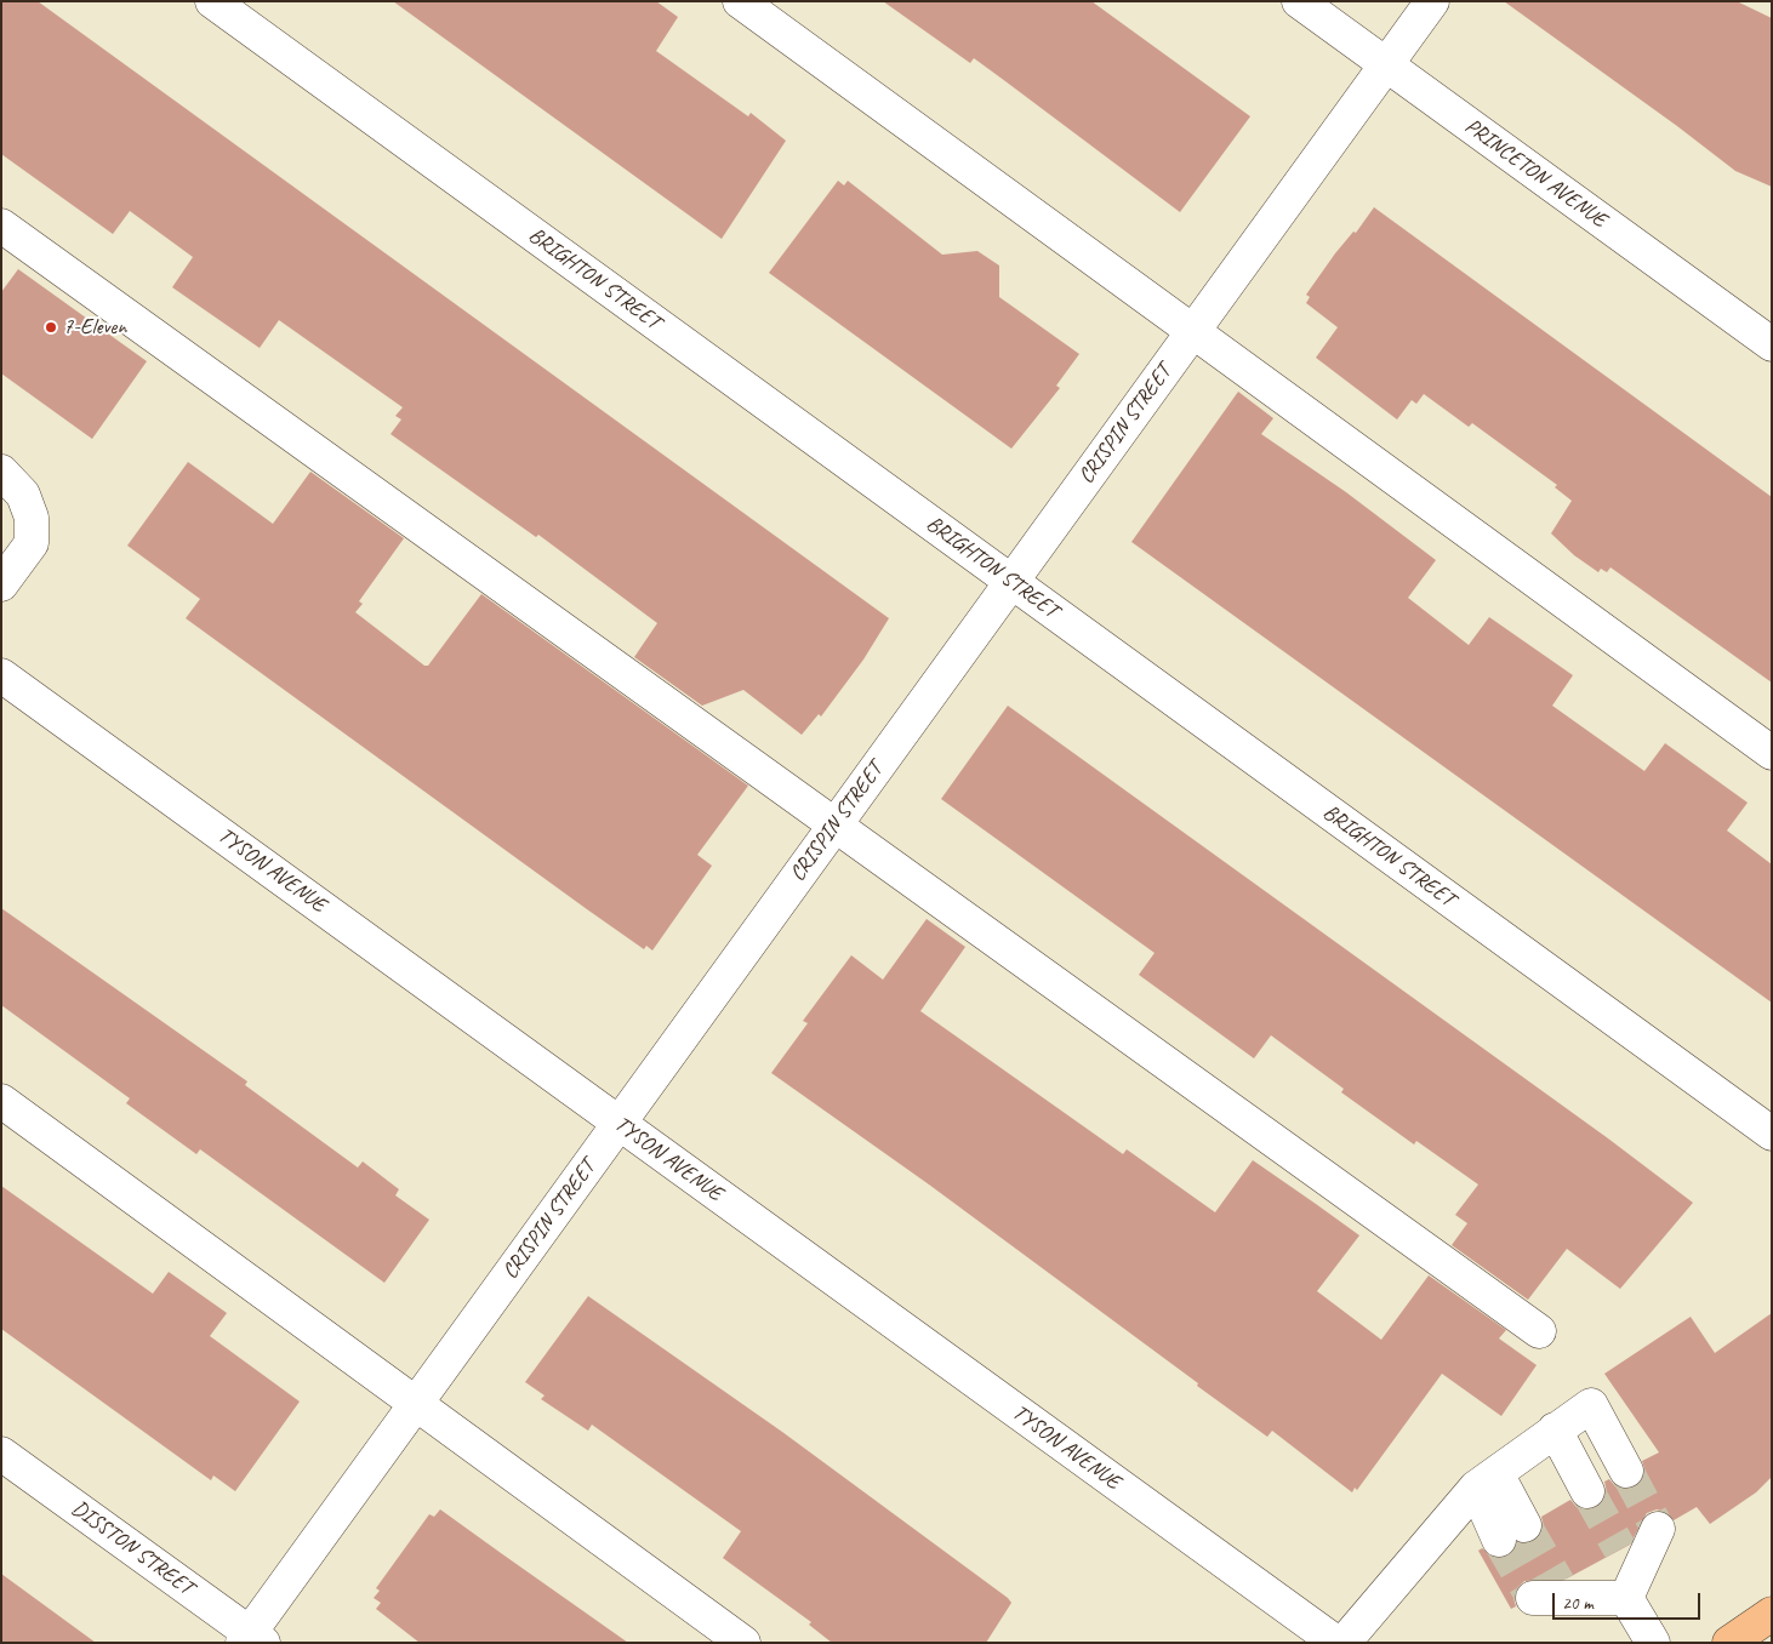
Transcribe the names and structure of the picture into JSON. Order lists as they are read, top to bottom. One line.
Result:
{"streets":{"street":["PRINCETON AVENUE","BRIGHTON STREET","CRISPIN STREET","TYSON AVENUE","DISSTON STREET"]},"crossings":[["PRINCETON AVENUE","CRISPIN STREET"],["BRIGHTON STREET","CRISPIN STREET"],["CRISPIN STREET","TYSON AVENUE"],["CRISPIN STREET","DISSTON STREET"]],"places":["7-Eleven"],"scale_bar":"20 m"}
